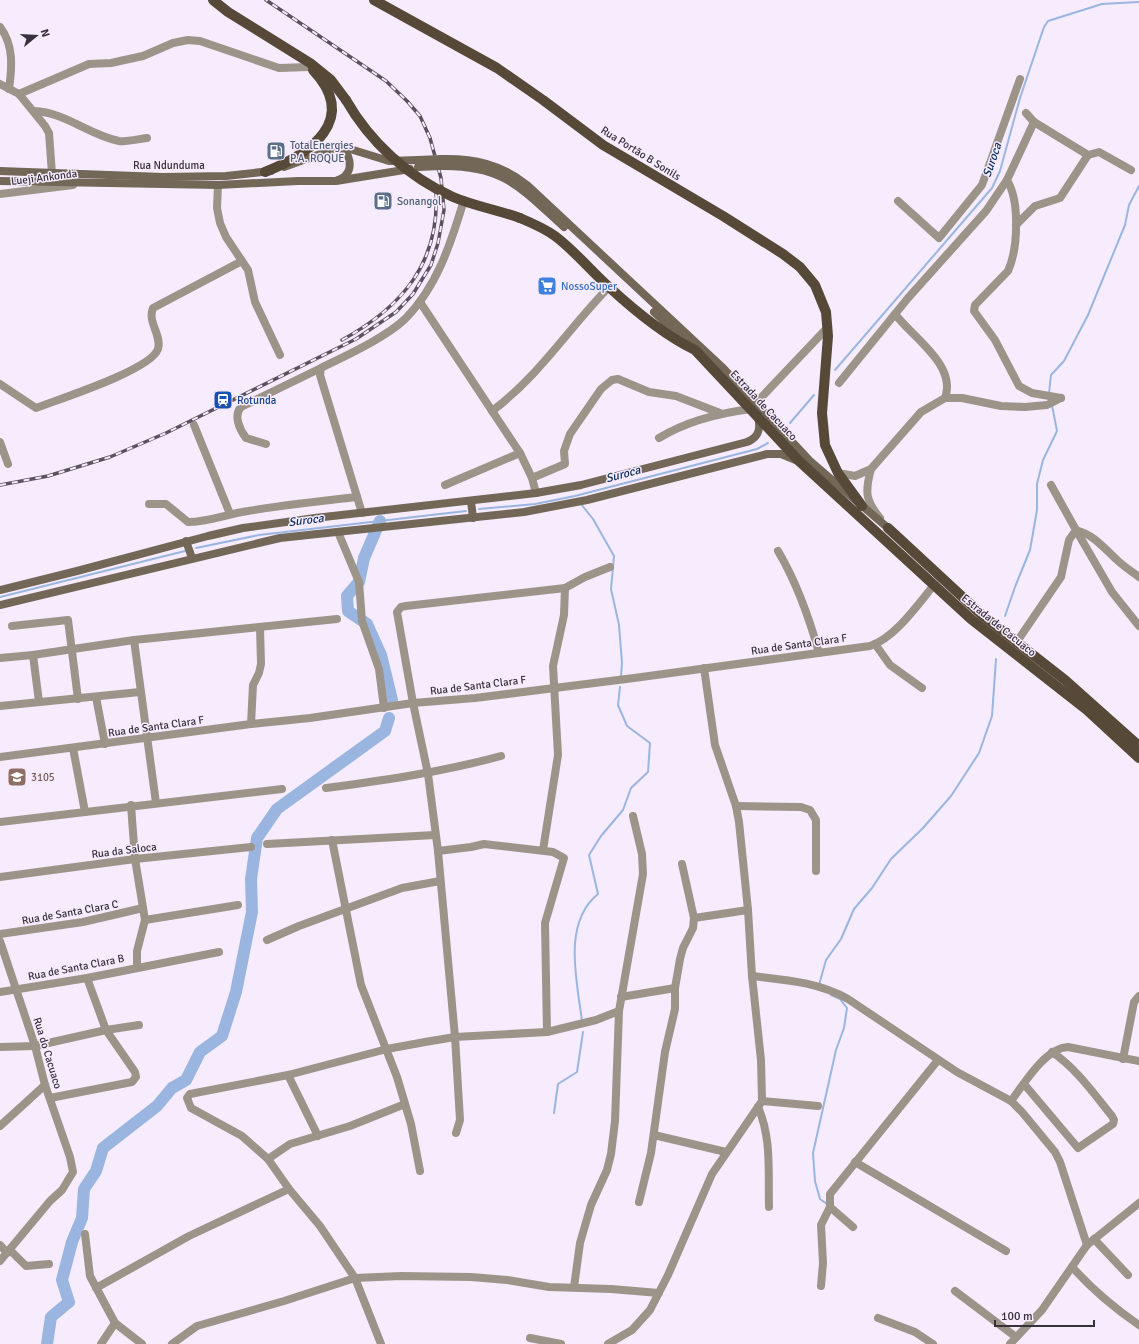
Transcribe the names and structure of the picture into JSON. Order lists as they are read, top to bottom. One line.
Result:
{"streets":{"main road":["Rua Portão B Sonils","Rua Ndunduma","Estrada de Cacuaco"],"street":["Lueji Ankonda","Rua de Santa Clara F","Rua da Saloca","Rua de Santa Clara C","Rua de Santa Clara B","Rua do Cacuaco"]},"crossings":[["Rua Portão B Sonils","Estrada de Cacuaco"],["Rua Ndunduma","Lueji Ankonda"],["Rua Ndunduma","Estrada de Cacuaco"],["Estrada de Cacuaco","Rua de Santa Clara F"],["Rua da Saloca","Rua de Santa Clara B"],["Rua de Santa Clara C","Rua de Santa Clara B"],["Rua de Santa Clara B","Rua do Cacuaco"]],"water":["Suroca"],"places":{"fuel station":["TotalEnergies P.A. ROQUE","Sonangol"],"supermarket":["NossoSuper"],"station":["Rotunda"],"school or university":["3105"]},"scale_bar":"100 m","north":"right"}
